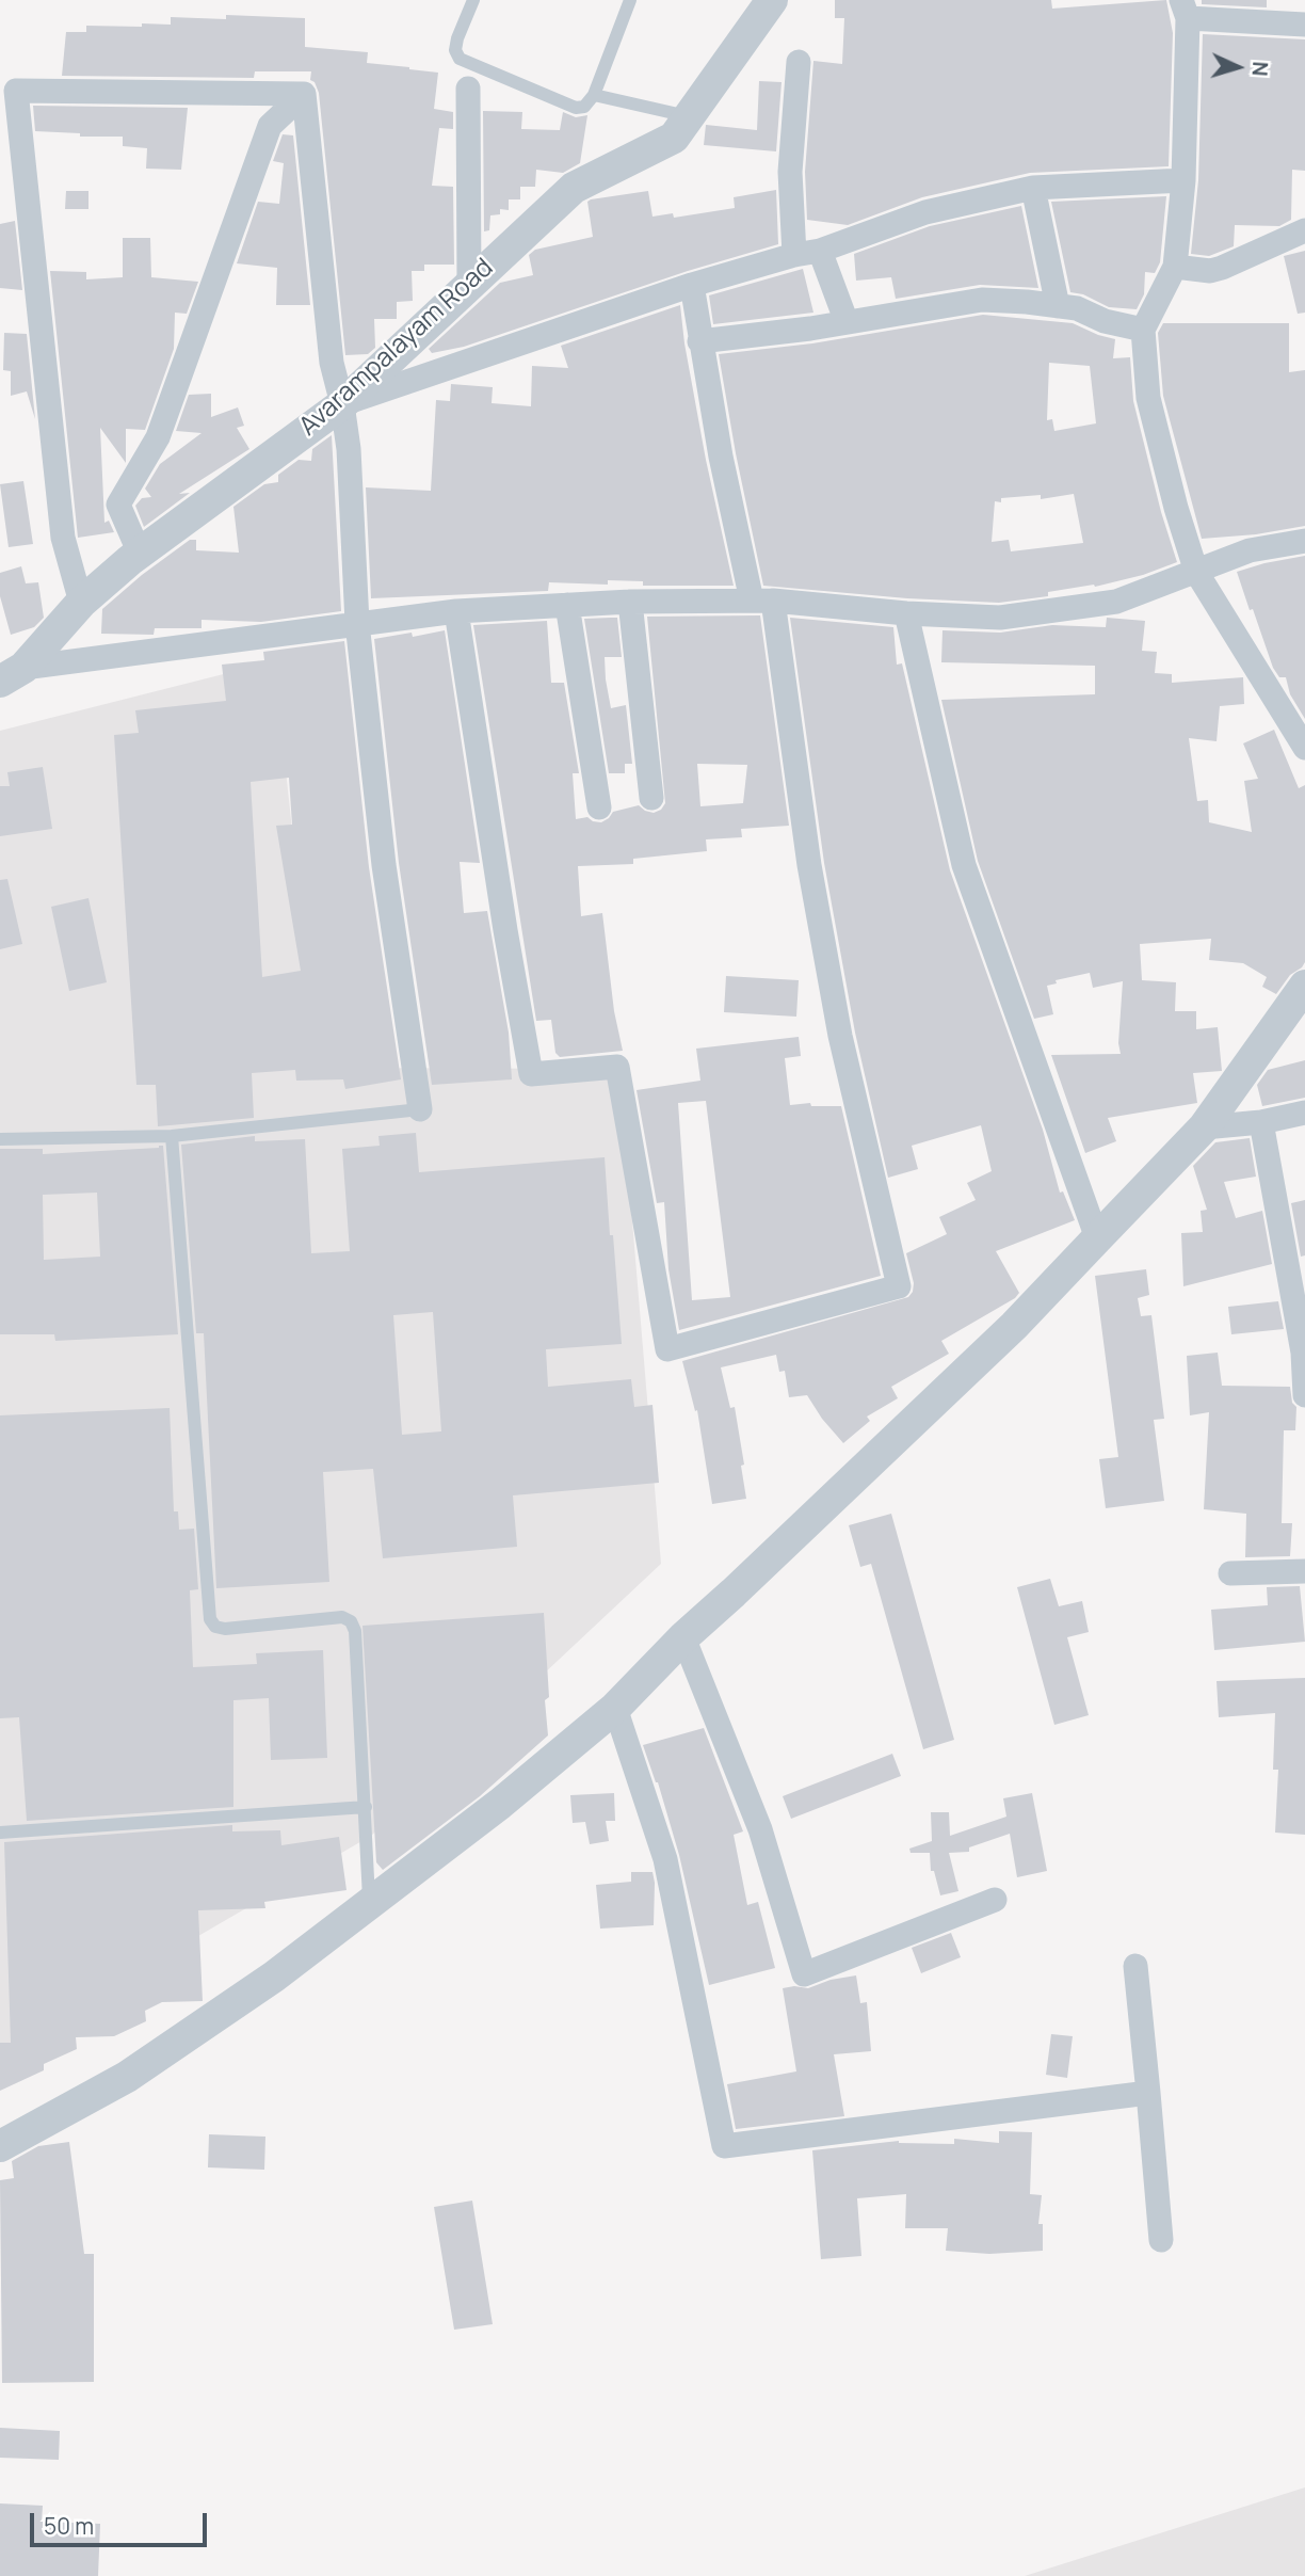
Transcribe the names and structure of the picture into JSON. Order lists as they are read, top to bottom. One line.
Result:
{"streets":{"street":["Avarampalayam Road"]},"scale_bar":"50 m","north":"right"}
